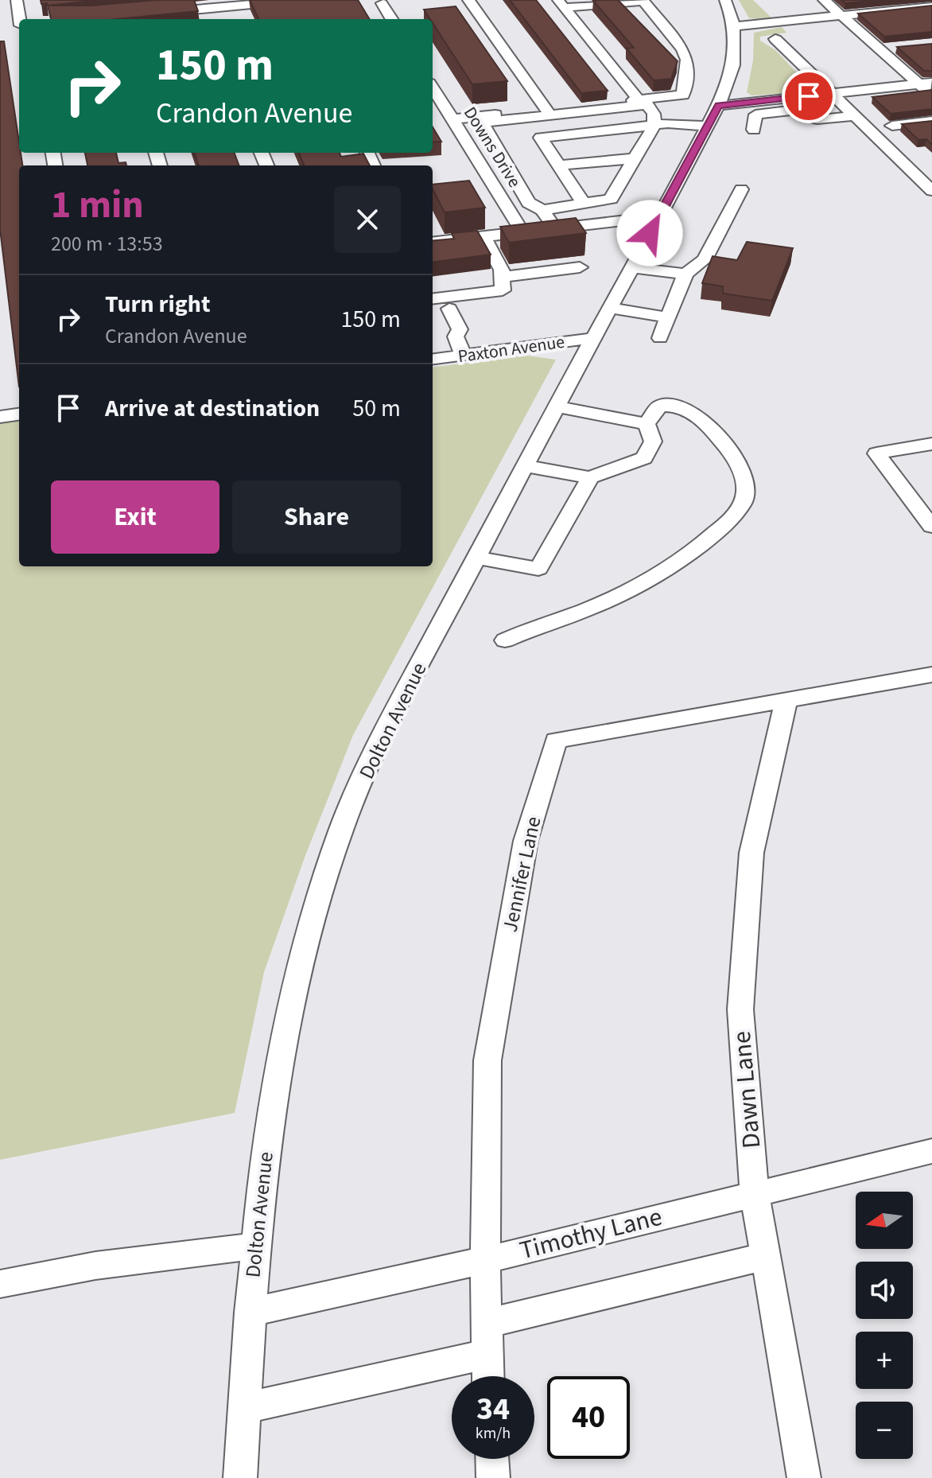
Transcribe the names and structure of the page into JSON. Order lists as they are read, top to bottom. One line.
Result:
{"streets":{"street":["Downs Drive","Paxton Avenue","Dolton Avenue","Jennifer Lane","Dawn Lane","Timothy Lane"]},"crossings":[["Paxton Avenue","Dolton Avenue"],["Dolton Avenue","Timothy Lane"],["Jennifer Lane","Dawn Lane"],["Jennifer Lane","Timothy Lane"],["Dawn Lane","Timothy Lane"]],"north":"left","page":{"turn":["150 m","Crandon Avenue"],"heading":["1 min","200 m · 13:53"],"list":[{"name":"Turn right","note":"Crandon Avenue","value":"150 m"},{"name":"Arrive at destination","value":"50 m"}],"buttons":["Exit","Share"],"map_buttons":["+","−"],"speed":"34 km/h","limit":"40"}}
